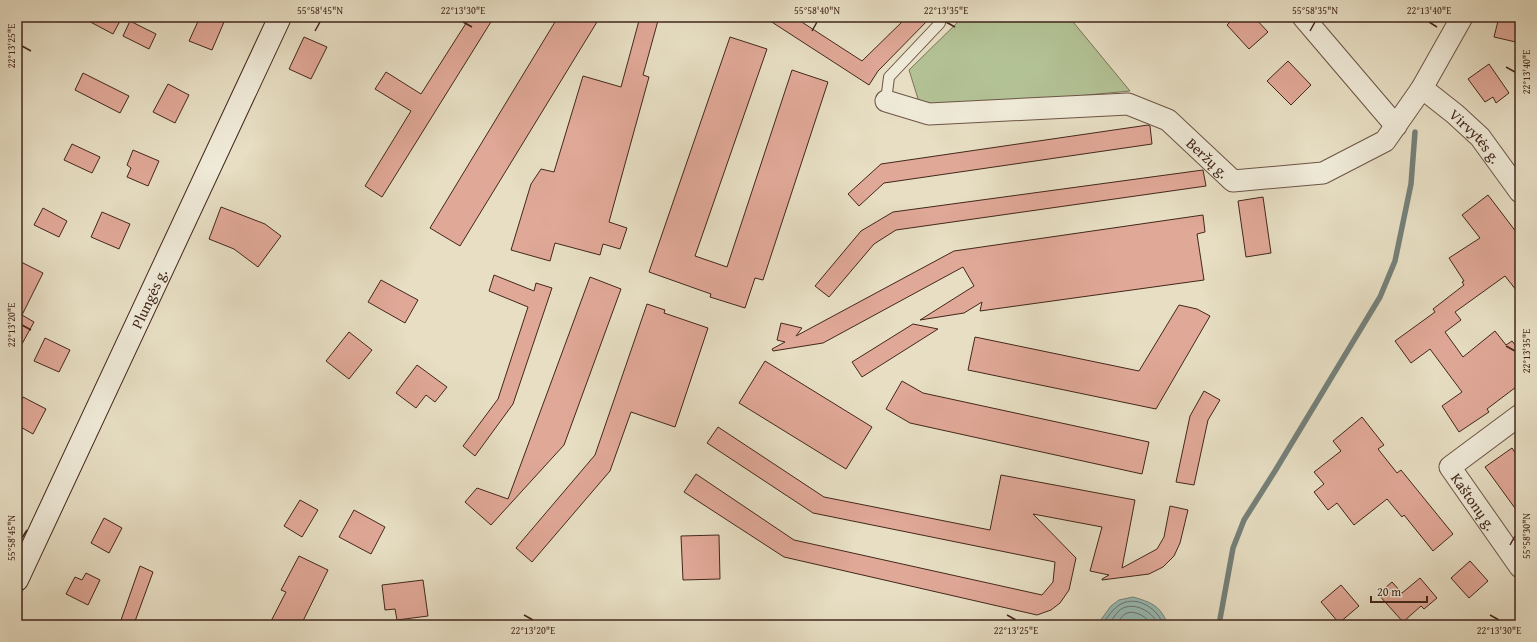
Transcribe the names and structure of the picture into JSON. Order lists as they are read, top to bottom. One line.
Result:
{"streets":{"main road":["Plungės g."],"street":["Virvytės g.","Beržų g.","Kaštonų g."]},"crossings":[["Virvytės g.","Beržų g."]],"scale_bar":"20 m","coordinates":["55°58'45\"N","22°13'30\"E","55°58'40\"N","22°13'35\"E","55°58'35\"N","22°13'40\"E","22°13'25\"E","22°13'20\"E","55°58'30\"N"]}
